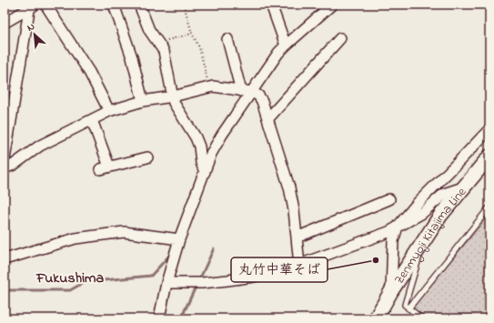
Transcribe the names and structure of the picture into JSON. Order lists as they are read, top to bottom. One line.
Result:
{"streets":{"main road":["Zenmyoji Kitajima Line"]},"districts":["Fukushima"],"places":["丸竹中華そば"],"north":"top left"}
